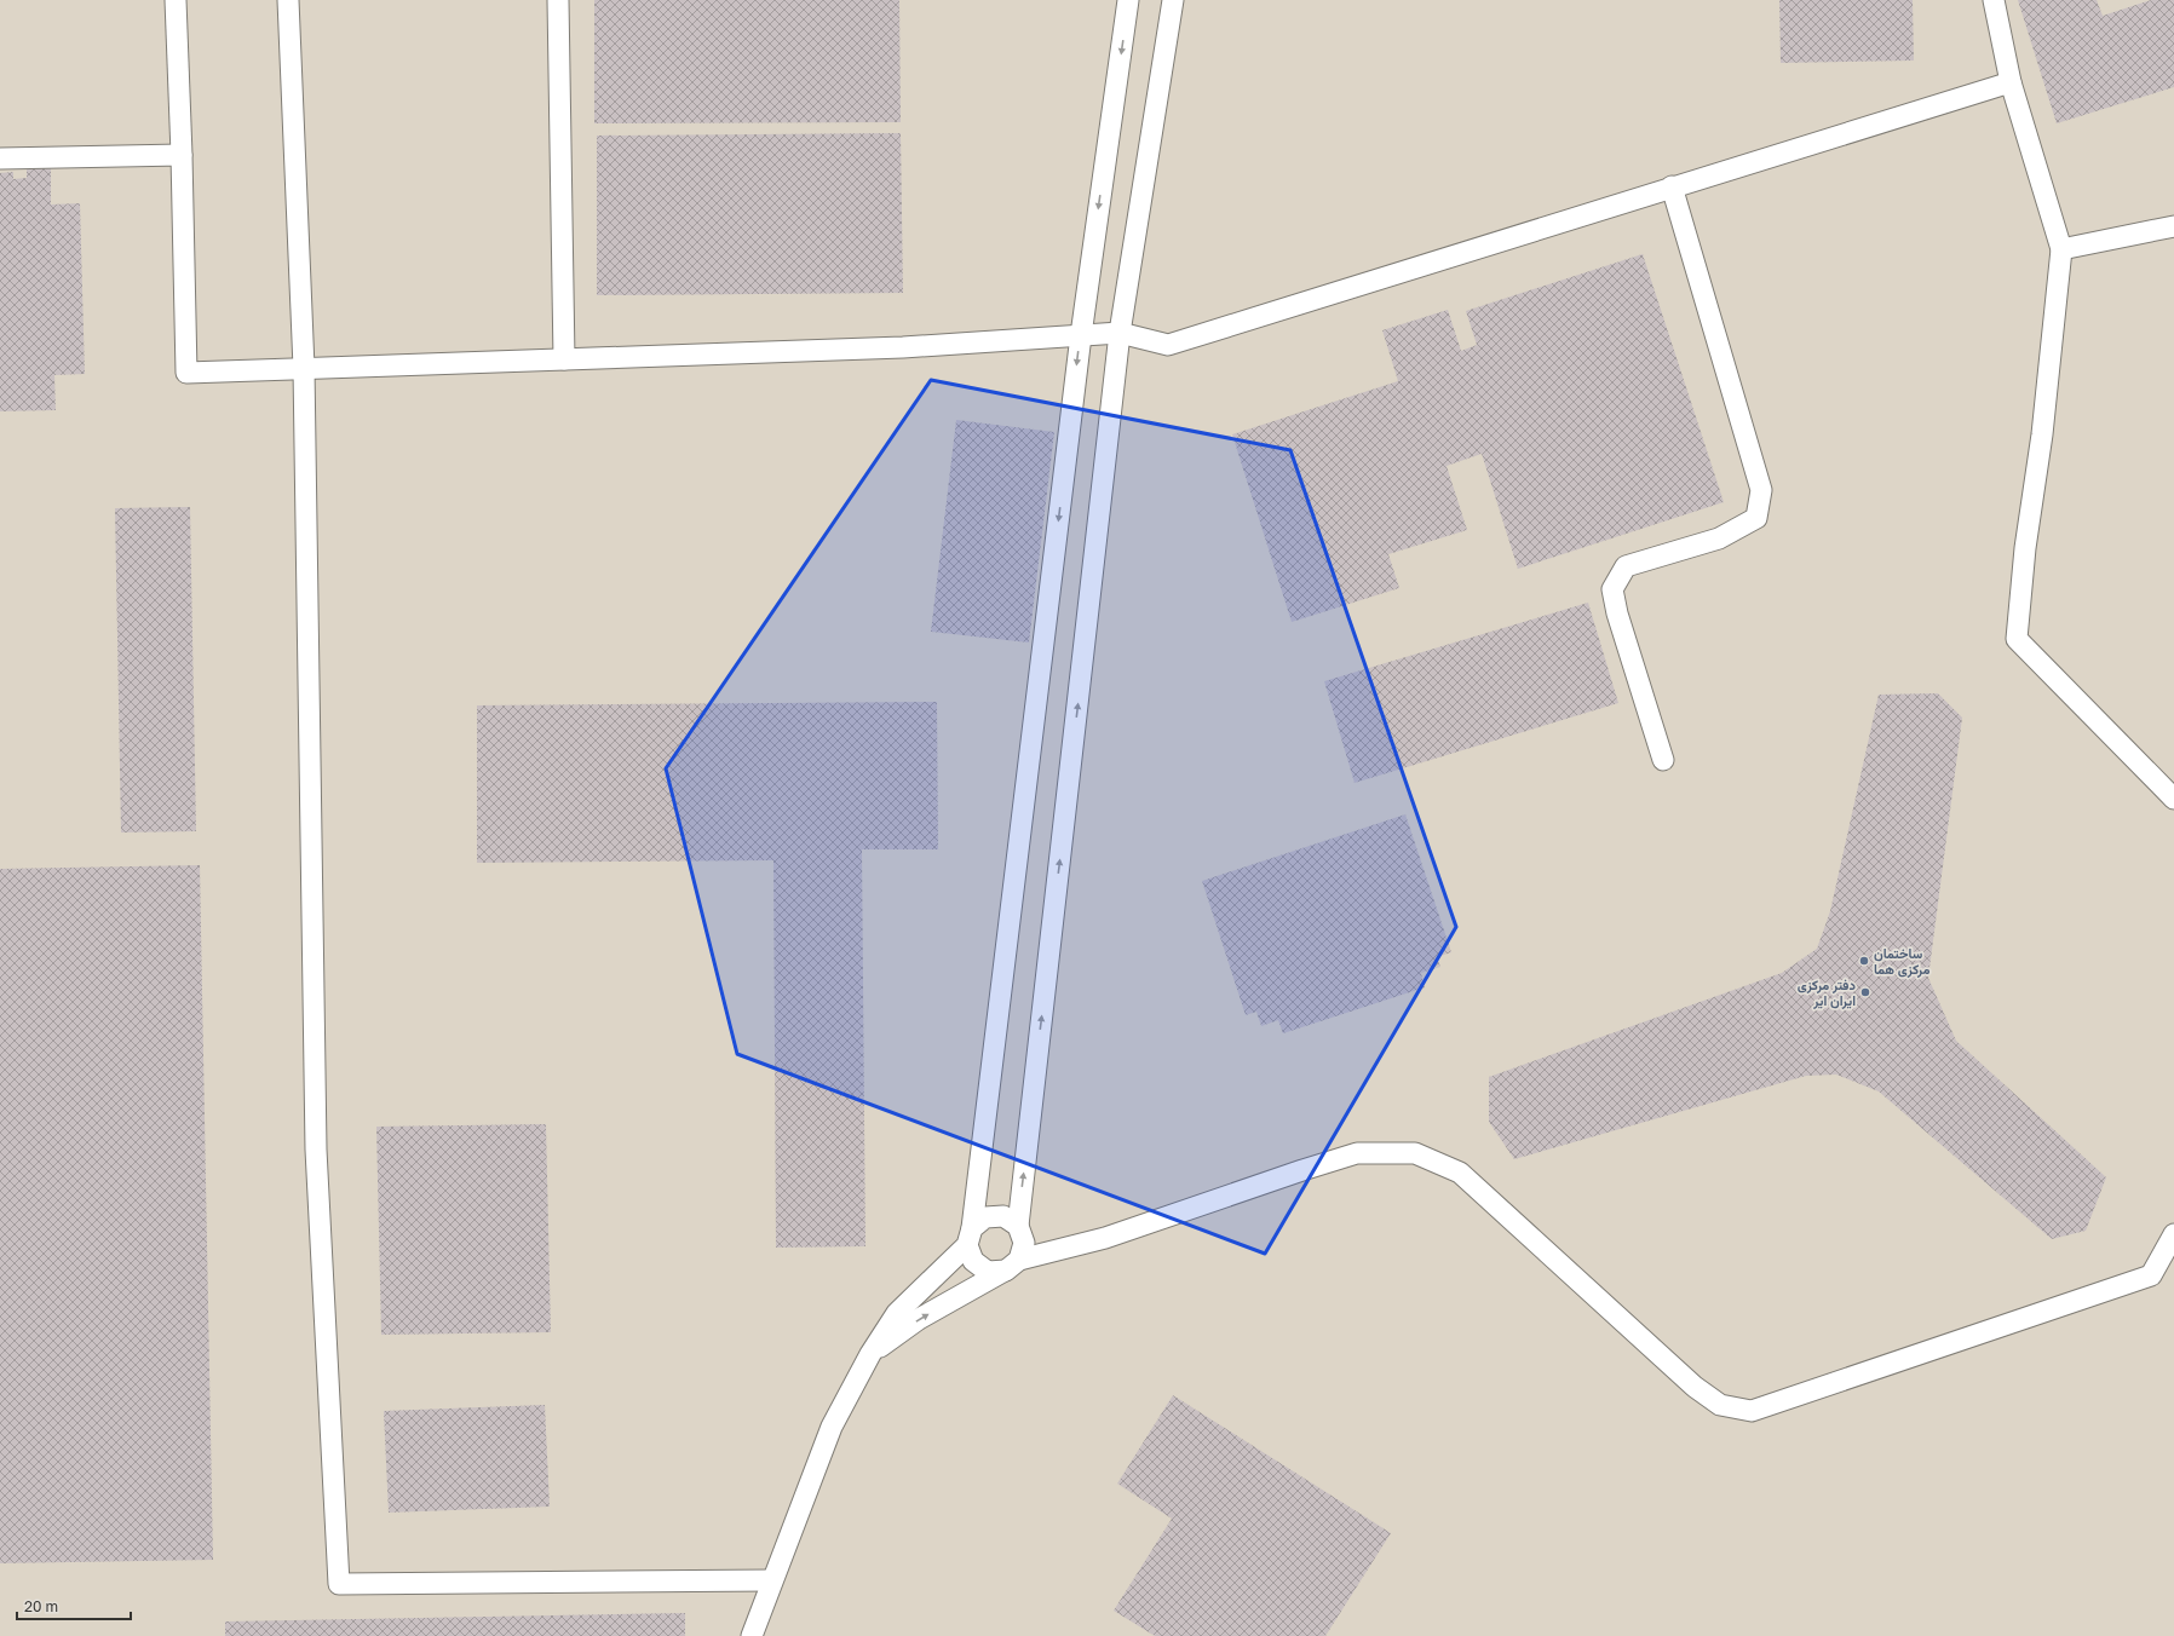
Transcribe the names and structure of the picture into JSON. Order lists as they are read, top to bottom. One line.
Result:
{"places":["ساختمان مرکزی هما","دفتر مرکزی ایران ایر"],"scale_bar":"20 m"}
